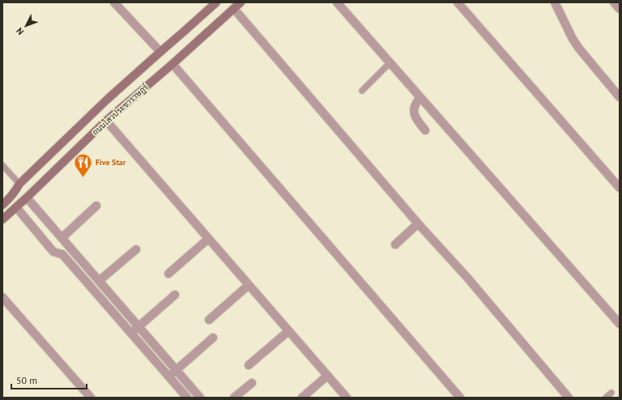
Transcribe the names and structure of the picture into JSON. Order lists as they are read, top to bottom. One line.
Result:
{"streets":{"main road":["ถนนไสวประชาราษฎร์"]},"places":{"restaurant":["Five Star"]},"scale_bar":"50 m","north":"bottom left"}
